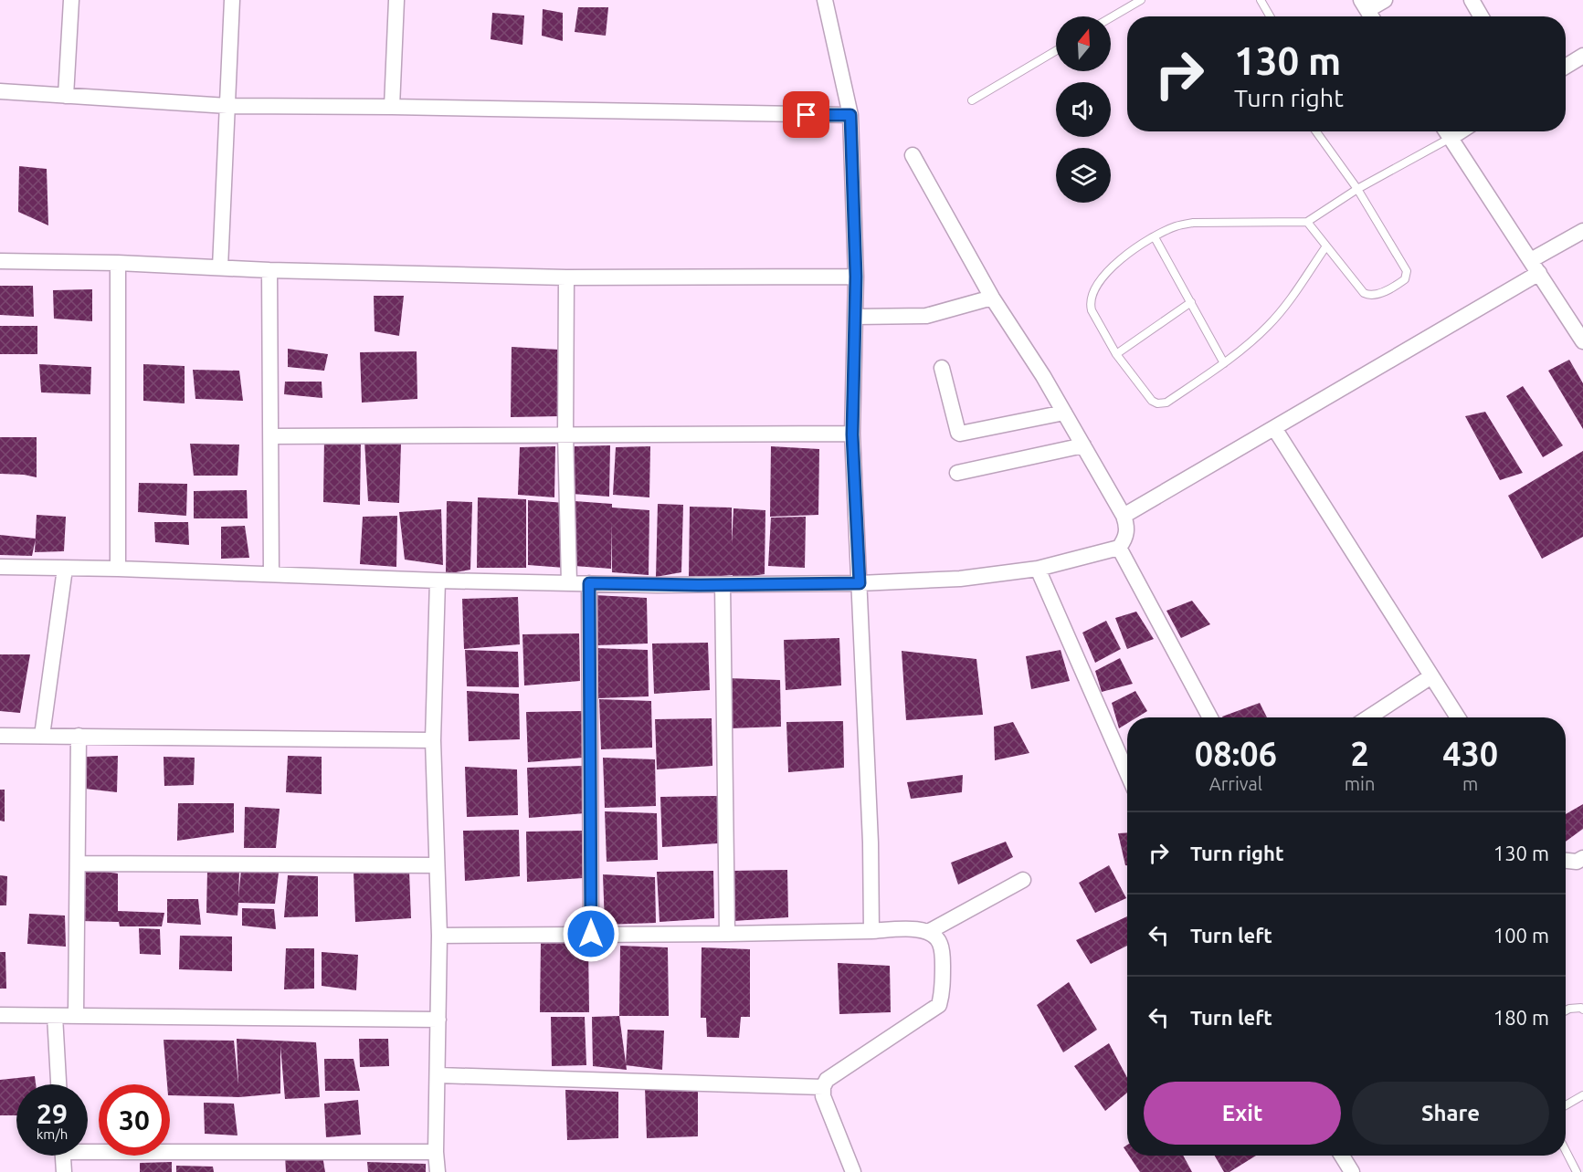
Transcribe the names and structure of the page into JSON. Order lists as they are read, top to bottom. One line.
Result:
{"north":"top","page":{"turn":["130 m","Turn right"],"eta":["08:06","Arrival","2","min","430","m"],"list":[{"name":"Turn right","value":"130 m"},{"name":"Turn left","value":"100 m"},{"name":"Turn left","value":"180 m"}],"buttons":["Exit","Share"],"speed":"29 km/h","limit":"30"}}
